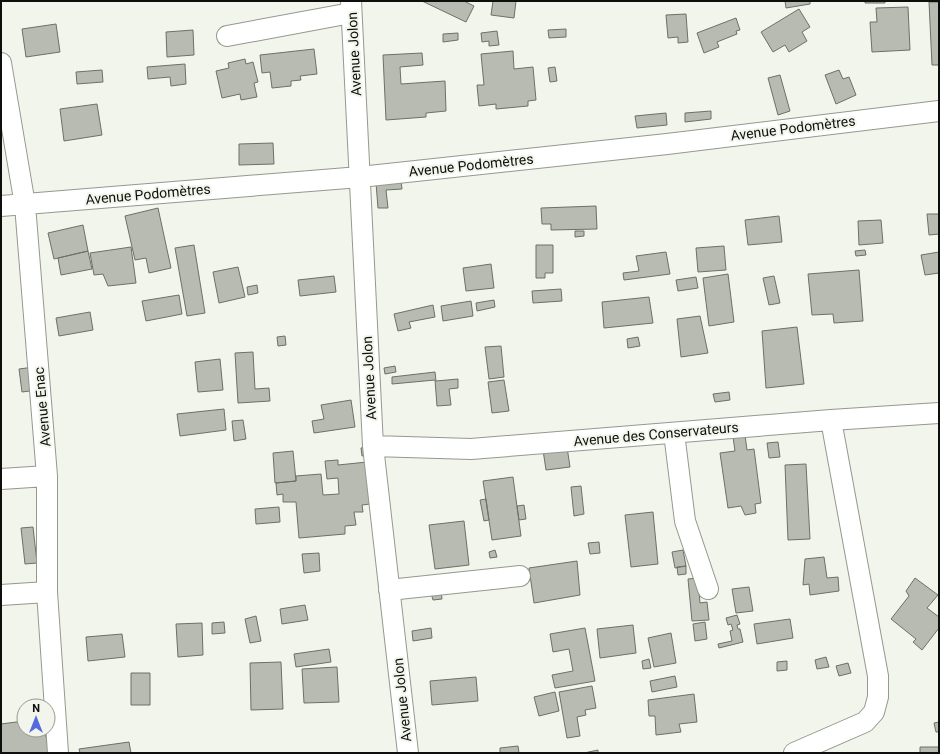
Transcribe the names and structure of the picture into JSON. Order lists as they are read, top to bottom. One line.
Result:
{"streets":{"street":["Avenue Jolon","Avenue Podomètres","Avenue Enac","Avenue des Conservateurs"]},"crossings":[["Avenue Jolon","Avenue Podomètres"],["Avenue Jolon","Avenue des Conservateurs"],["Avenue Podomètres","Avenue Enac"]],"north":"top"}
